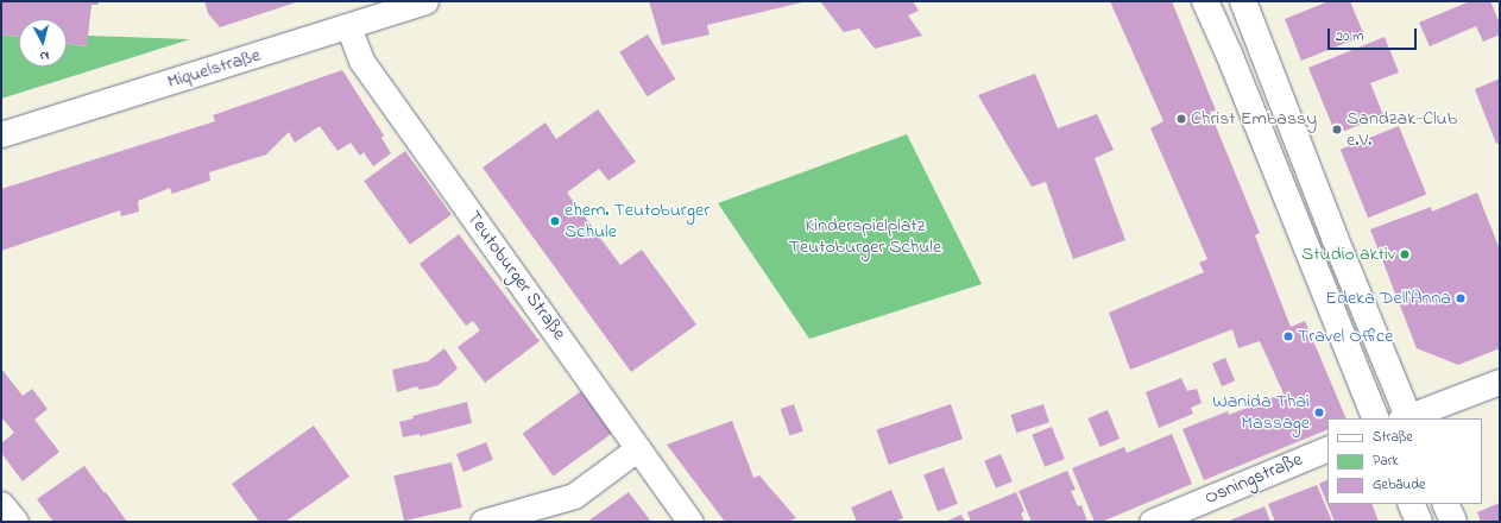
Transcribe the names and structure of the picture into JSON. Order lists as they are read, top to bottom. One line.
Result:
{"streets":{"street":["Miquelstraße","Teutoburger Straße","Osningstraße"]},"crossings":[["Miquelstraße","Teutoburger Straße"]],"parks":["Kinderspielplatz Teutoburger Schule"],"places":["Christ Embassy","Sandzak-Club e.V.","ehem. Teutoburger Schule","Studio aktiv","Edeka Dell'Anna","Travel Office","Wanida Thai Massage"],"legend":["Straße","Park","Gebäude"],"scale_bar":"20 m","north":"bottom"}
